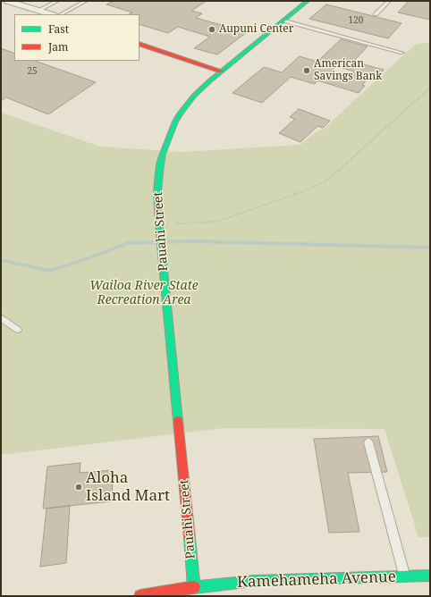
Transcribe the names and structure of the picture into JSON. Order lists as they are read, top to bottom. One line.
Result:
{"streets":{"street":["Pauahi Street","Kamehameha Avenue"]},"crossings":[["Pauahi Street","Kamehameha Avenue"]],"parks":["Wailoa River State Recreation Area"],"places":["Aupuni Center","American Savings Bank","Aloha Island Mart"],"house_numbers":["120","25"],"legend":["Fast","Jam"]}
